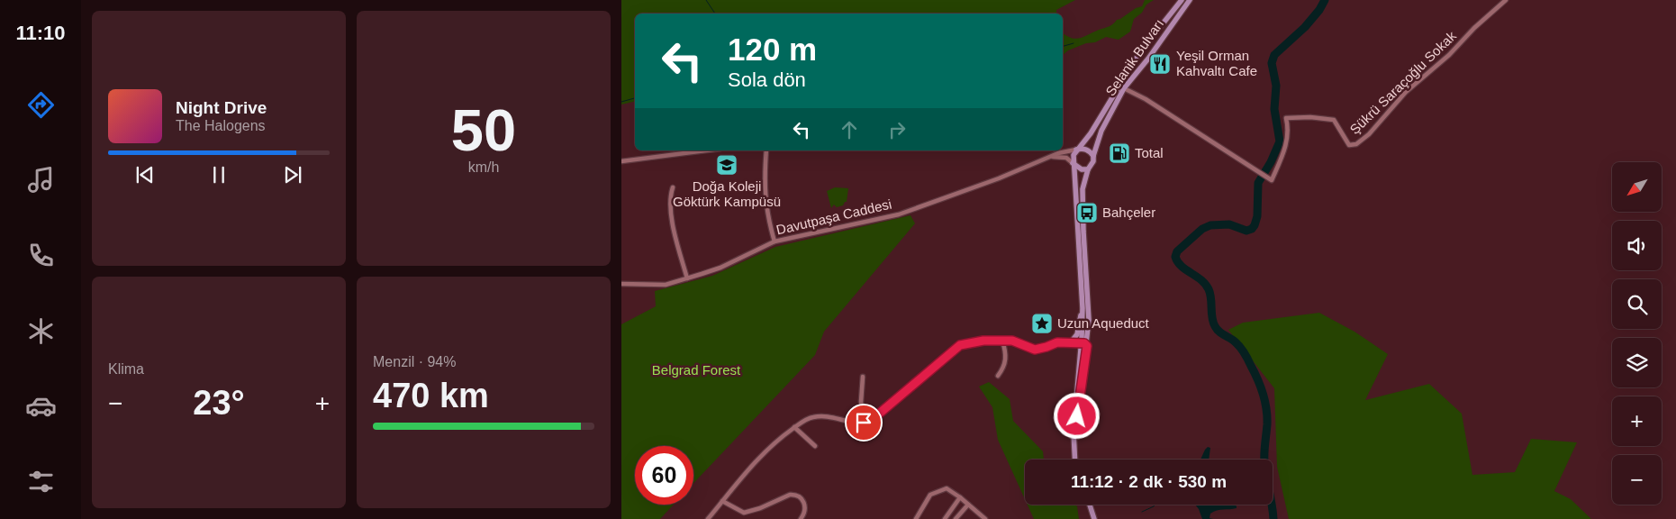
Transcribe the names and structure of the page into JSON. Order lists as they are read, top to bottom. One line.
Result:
{"streets":{"main road":["Selanik Bulvarı"],"street":["Şükrü Saraçoğlu Sokak","Davutpaşa Caddesi"]},"crossings":[["Selanik Bulvarı","Şükrü Saraçoğlu Sokak"],["Selanik Bulvarı","Davutpaşa Caddesi"]],"parks":["Belgrad Forest"],"places":{"restaurant":["Yeşil Orman Kahvaltı Cafe"],"fuel station":["Total"],"school or university":["Doğa Koleji Göktürk Kampüsü"],"bus stop":["Bahçeler"],"place":["Uzun Aqueduct"]},"north":"bottom left","page":{"tabs":"11:10","tile":[["50","km/h"],"Klima",["Menzil · 94%","470 km"]],"turn":["120 m","Sola dön"],"song":["Night Drive","The Halogens"],"map_buttons":["+","−"],"heat":["−","23°","+"],"limit":"60","trip":"11:12 · 2 dk · 530 m"}}
